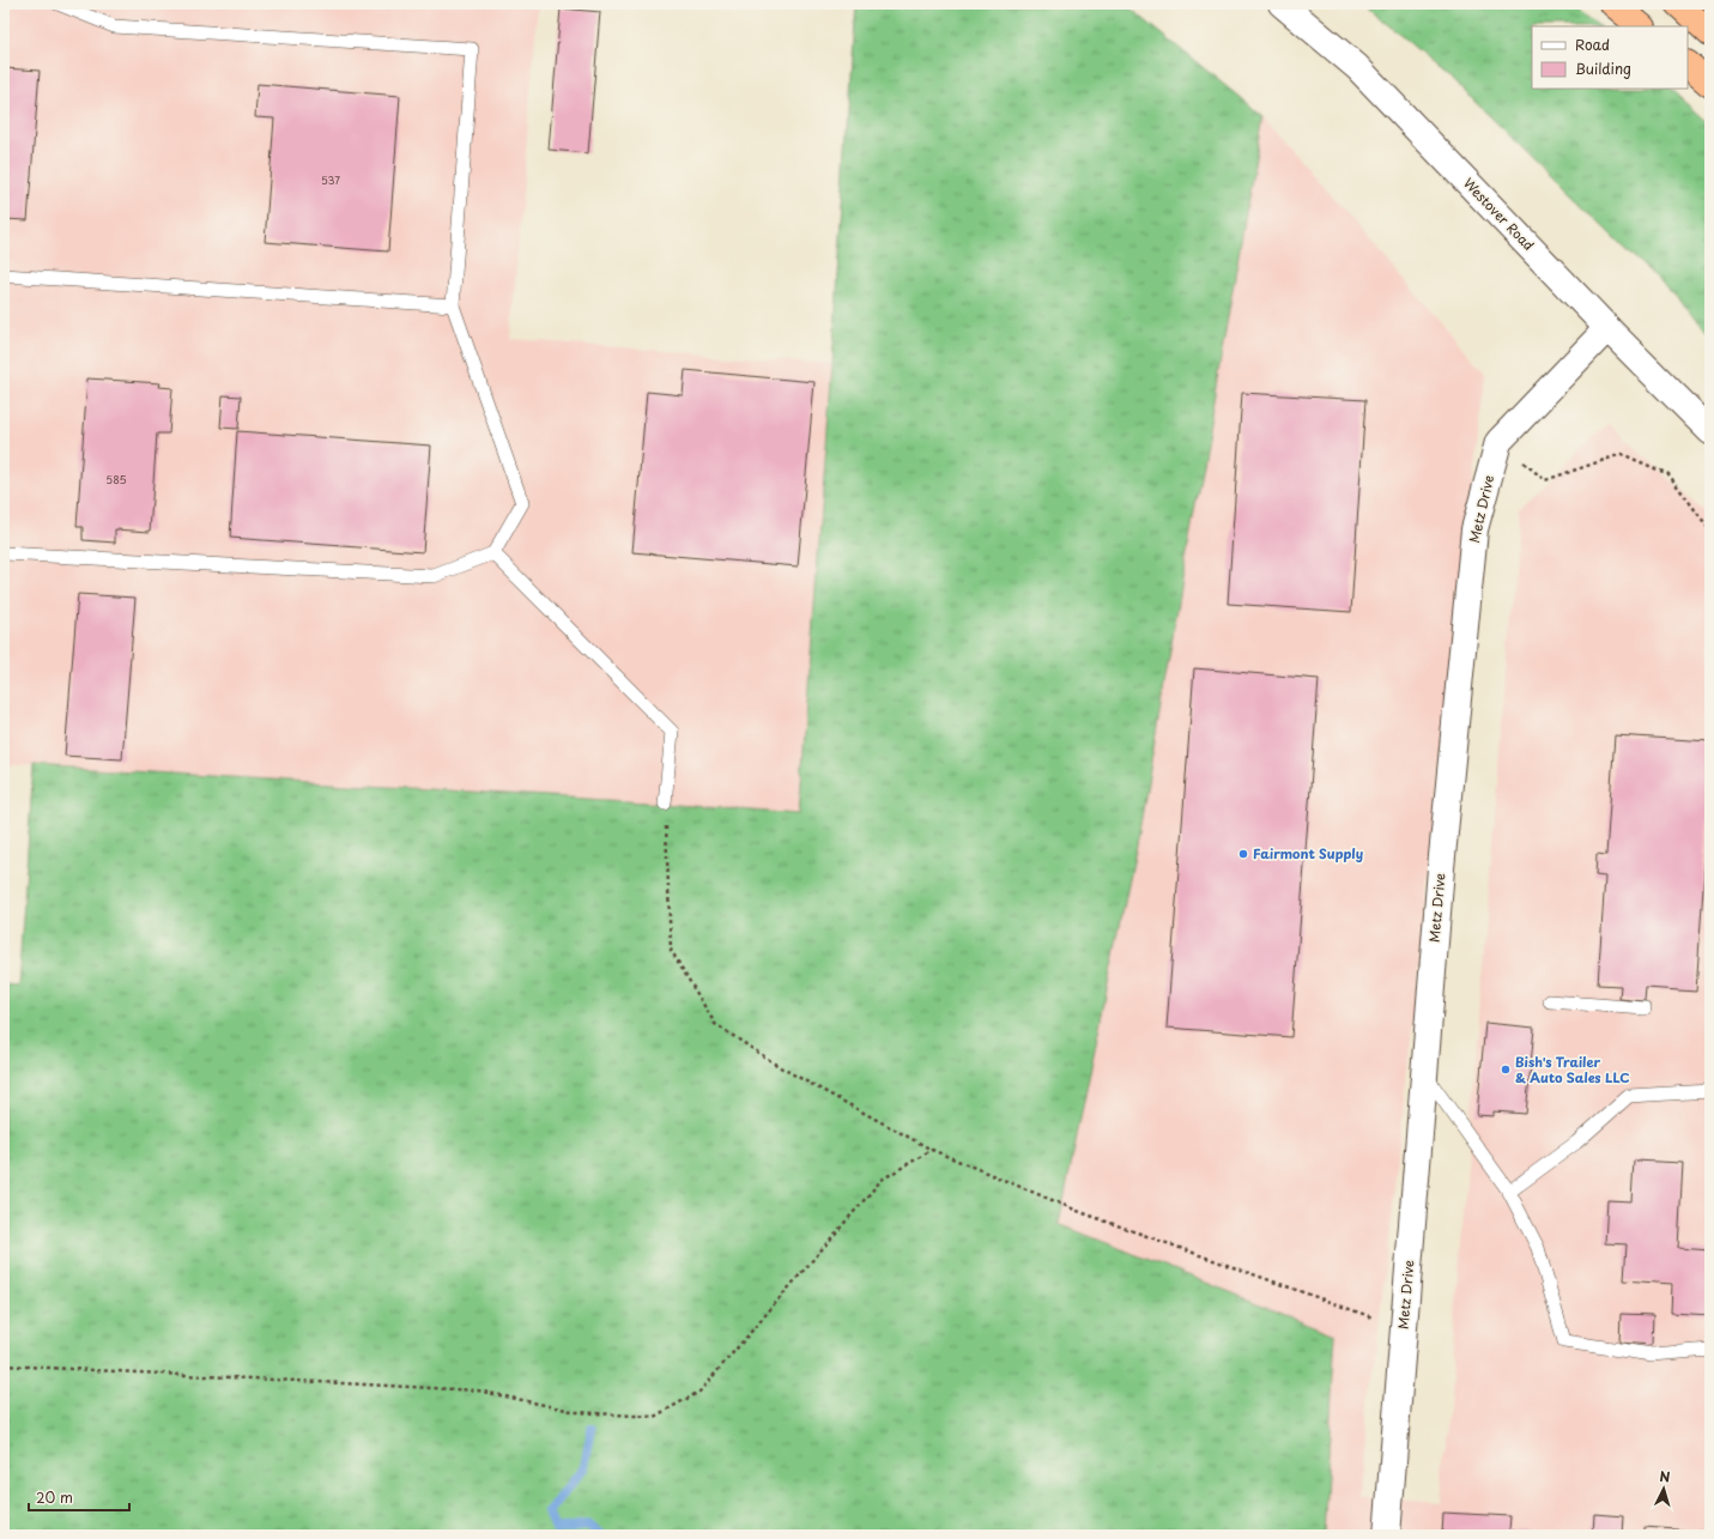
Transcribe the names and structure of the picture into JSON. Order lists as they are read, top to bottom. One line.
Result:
{"streets":{"street":["Westover Road","Metz Drive"]},"crossings":[["Westover Road","Metz Drive"]],"places":["Fairmont Supply","Bish's Trailer & Auto Sales LLC"],"house_numbers":["537","585"],"legend":["Road","Building"],"scale_bar":"20 m","north":"top"}
